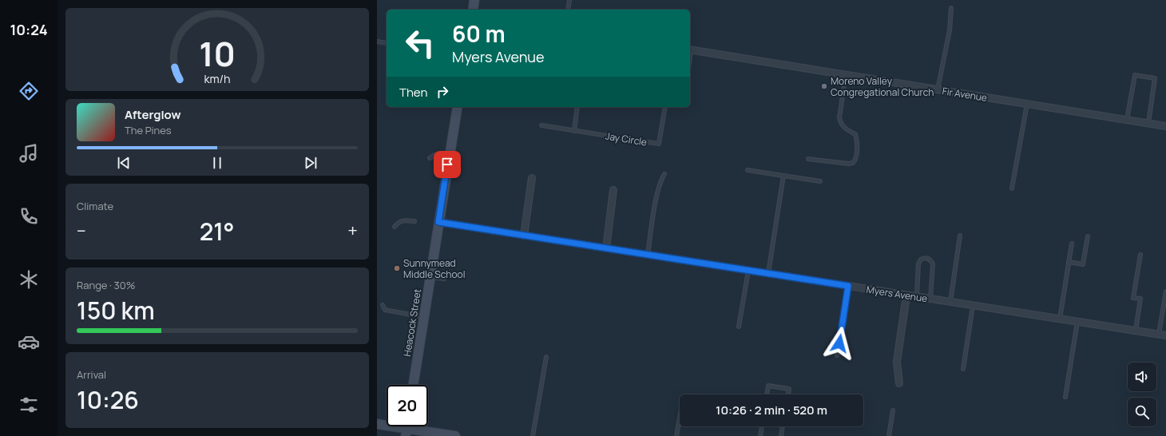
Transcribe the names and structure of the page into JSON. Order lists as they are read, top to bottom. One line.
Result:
{"streets":{"main road":["Heacock Street"],"street":["Fir Avenue","Myers Avenue"],"lane":["Jay Circle"]},"crossings":[["Myers Avenue","Heacock Street"]],"places":["Moreno Valley Congregational Church","Sunnymead Middle School"],"page":{"tabs":"10:24","turn":["60 m","Myers Avenue"],"then":"Then","song":["Afterglow","The Pines"],"tile":["Climate",["Range · 30%","150 km"],["Arrival","10:26"]],"heat":["−","21°","+"],"limit":"20","trip":"10:26 · 2 min · 520 m","gauge":["10","km/h"]}}
